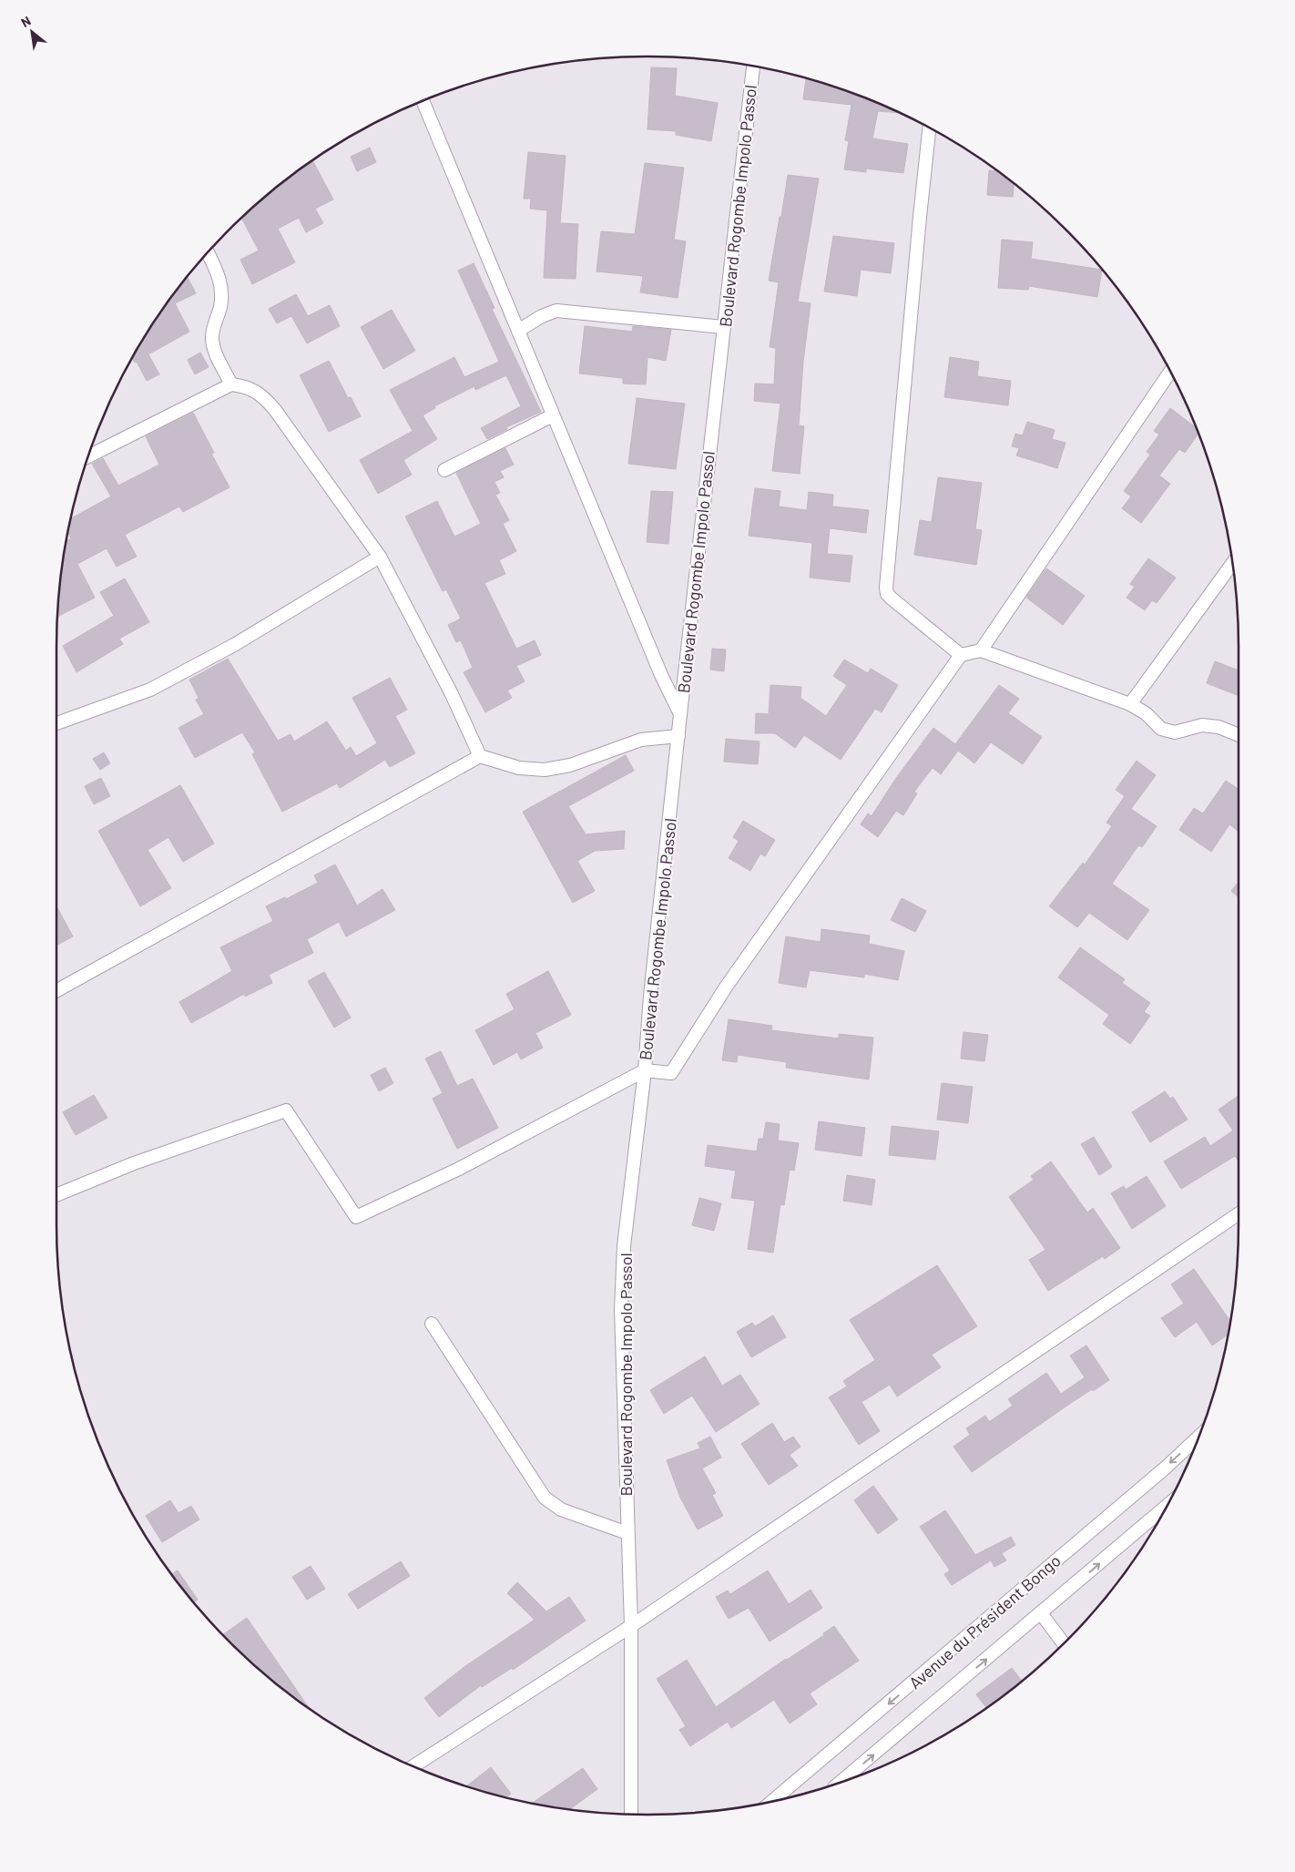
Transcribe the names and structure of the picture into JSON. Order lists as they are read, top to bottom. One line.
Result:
{"streets":{"street":["Boulevard Rogombe Impolo Passol","Avenue du Président Bongo"]},"north":"top left"}
